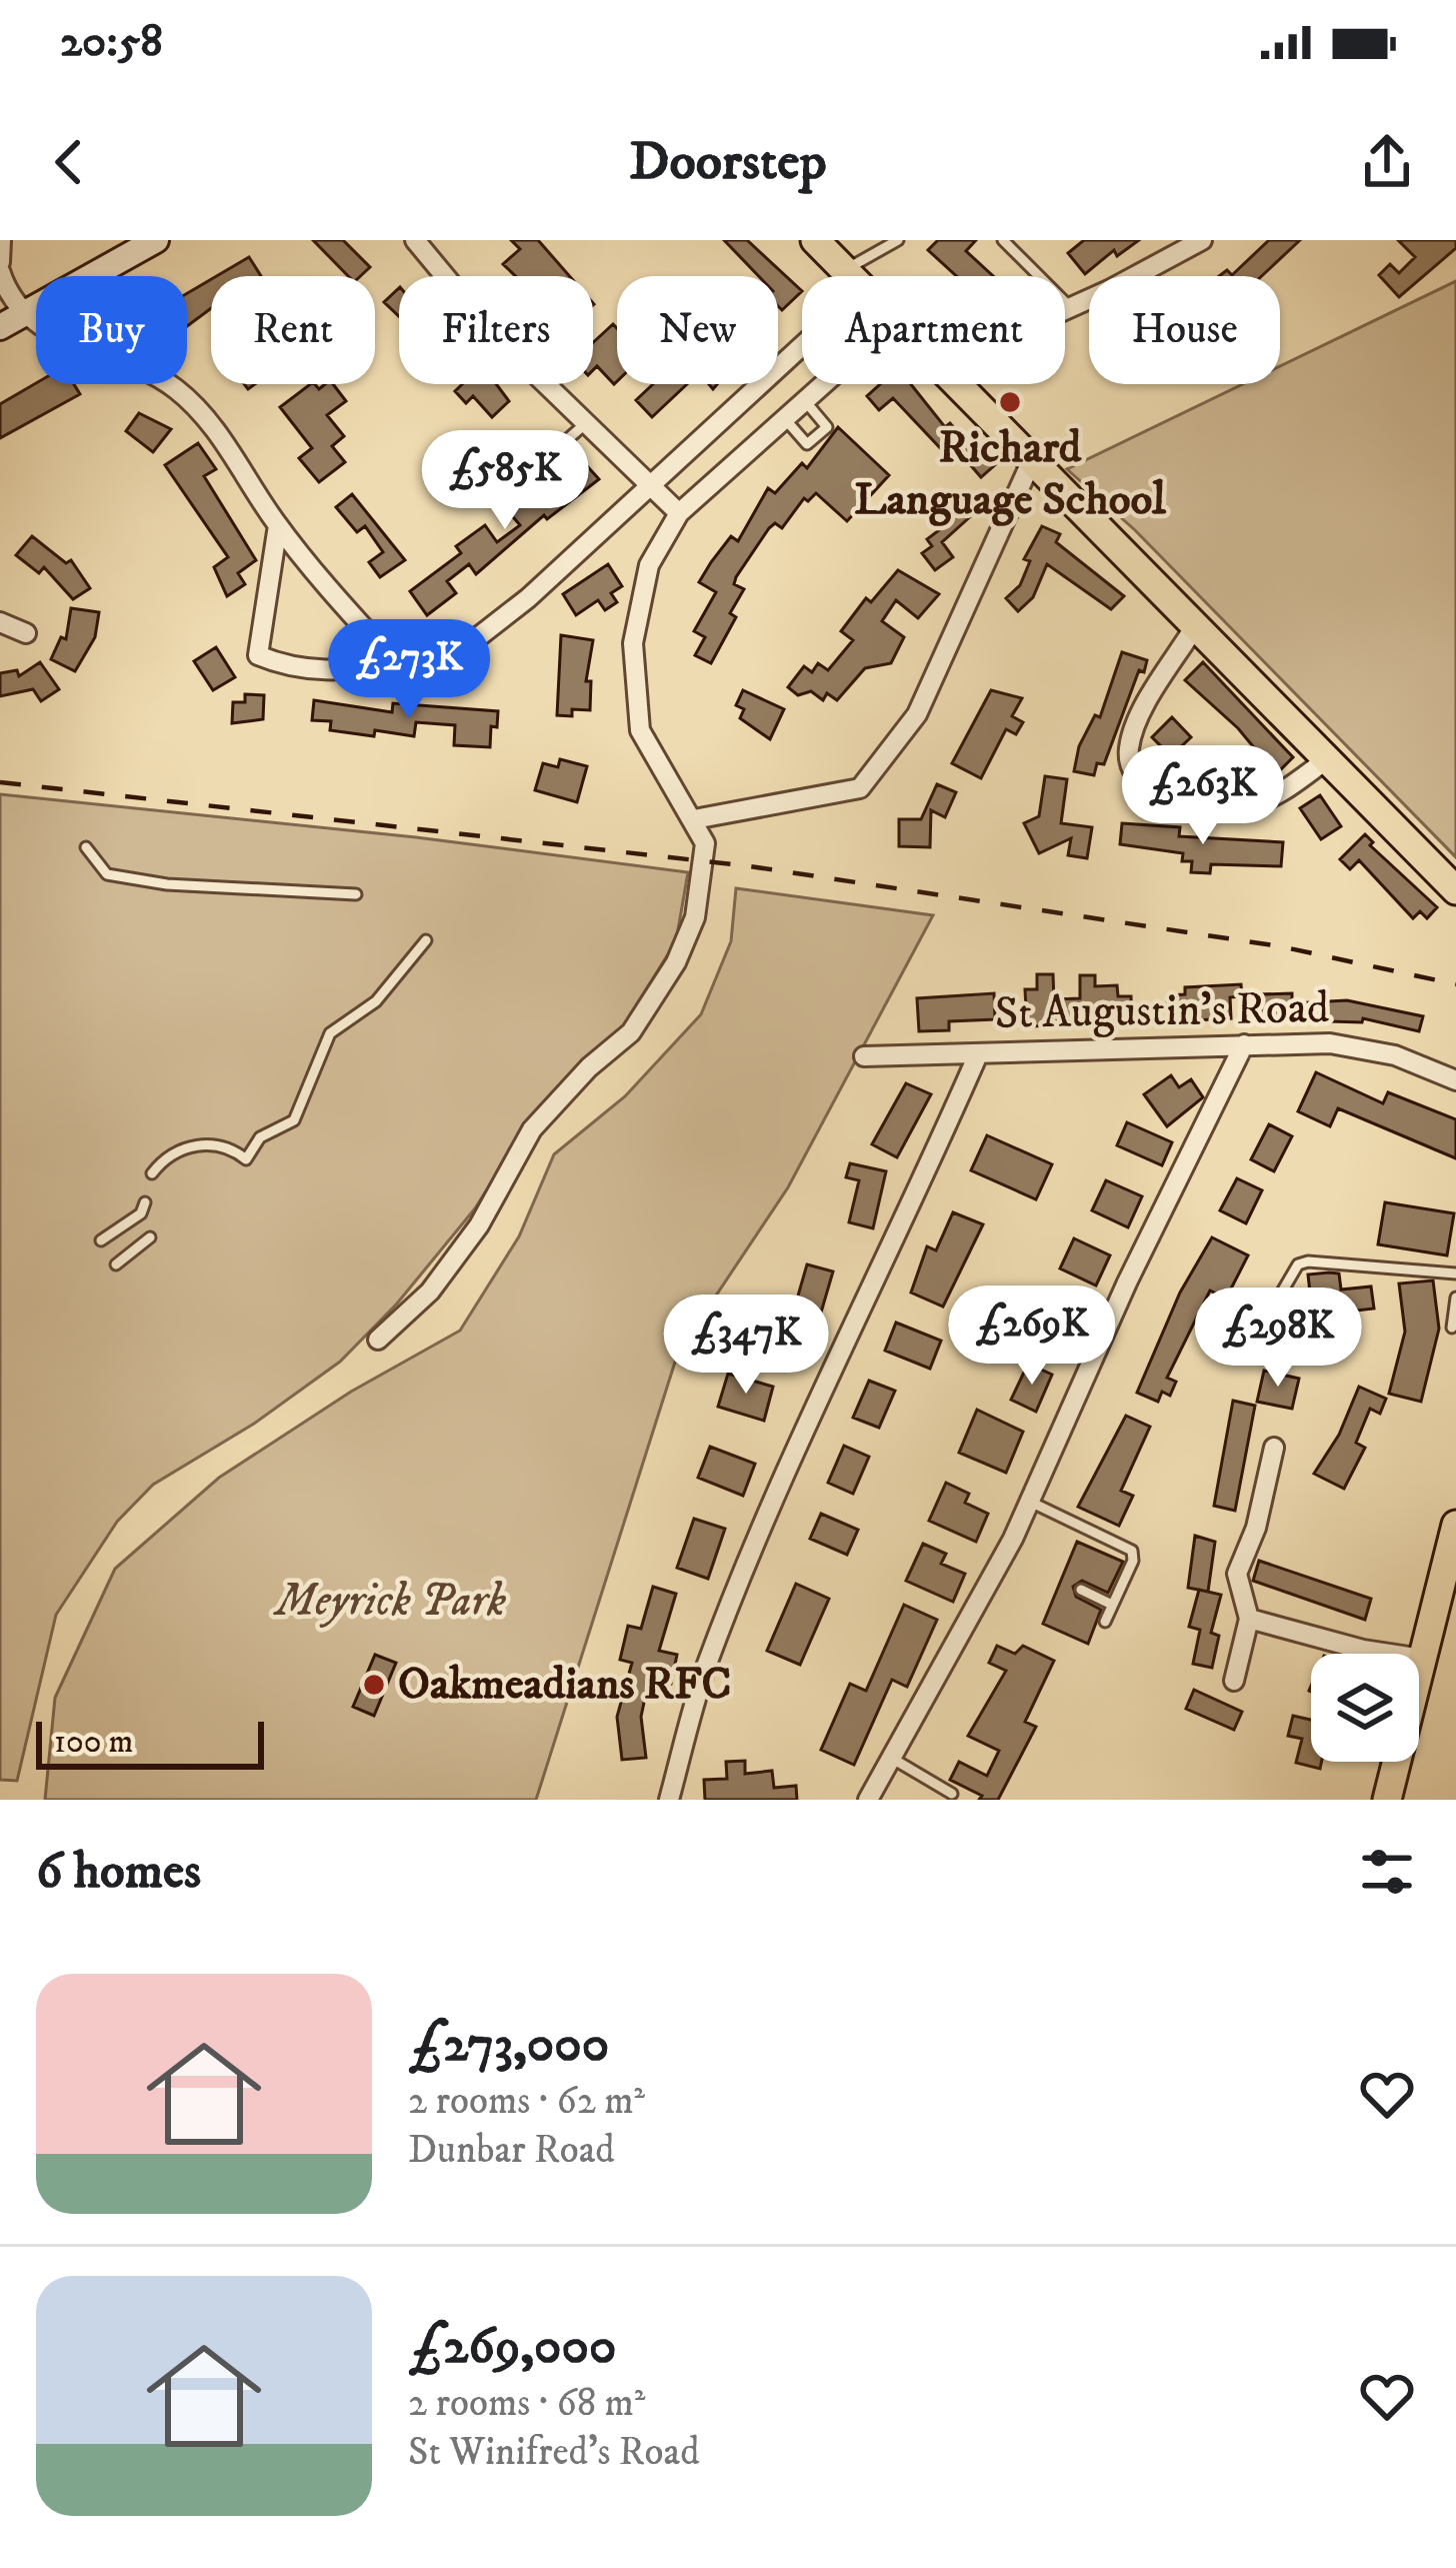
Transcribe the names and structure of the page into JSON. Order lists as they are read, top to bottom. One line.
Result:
{"streets":{"street":["St Augustin's Road"]},"parks":["Meyrick Park"],"places":["Richard Language School","Oakmeadians RFC"],"scale_bar":"100 m","page":{"status":"20:58","header":"Doorstep","chip":["Buy","Rent","Filters","New","Apartment","House"],"price":["£585K","£273K","£263K","£269K","£298K","£347K"],"scale":"100 m","heading":"6 homes","list":[{"name":"£273,000","note":"2 rooms · 62 m² · Dunbar Road"},{"name":"£269,000","note":"2 rooms · 68 m² · St Winifred's Road"}]}}
